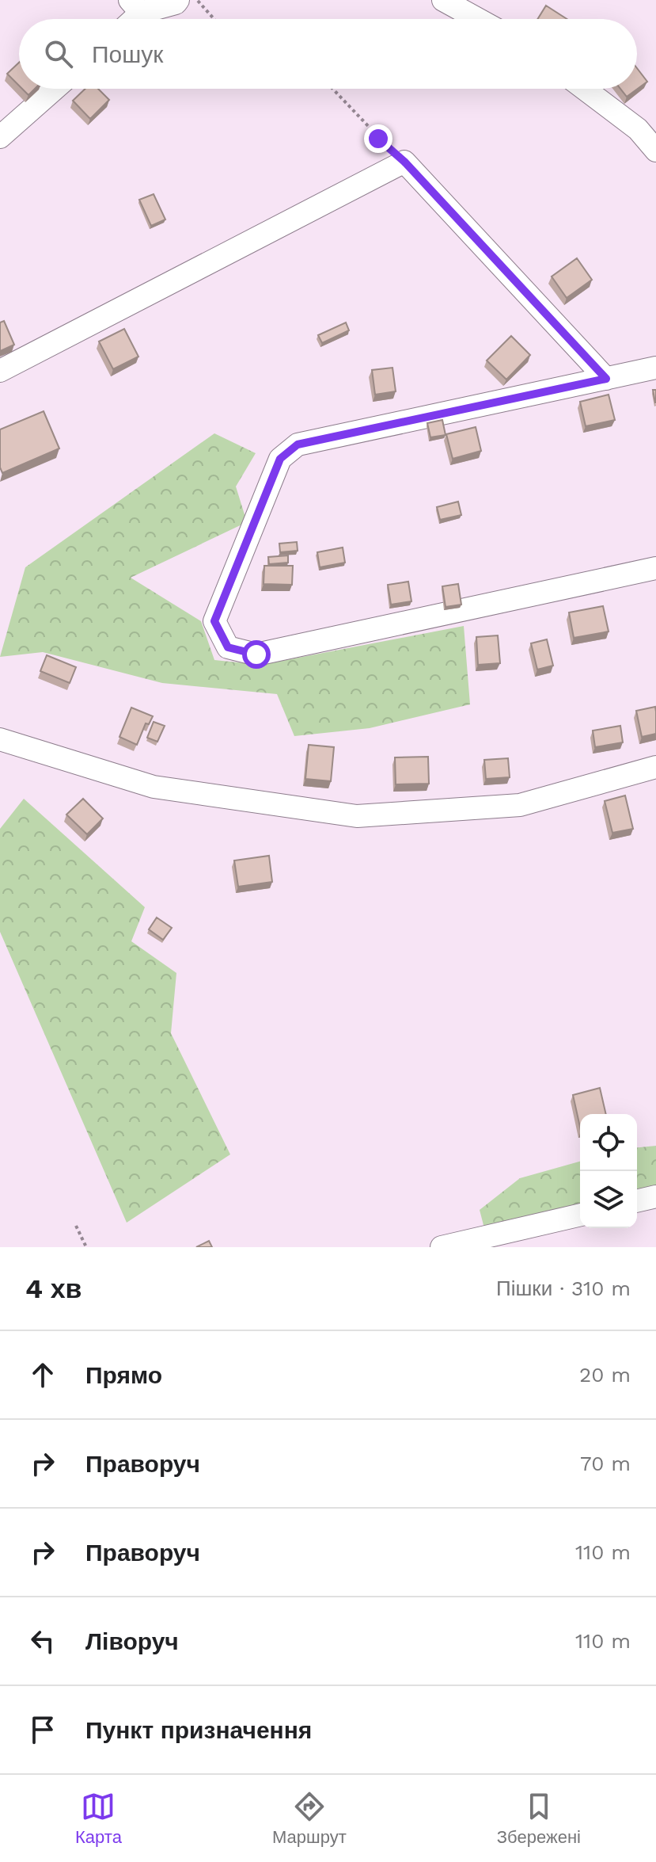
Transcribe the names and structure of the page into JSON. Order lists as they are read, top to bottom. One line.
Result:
{"page":{"search":"Пошук","heading":["4 хв","Пішки · 310 m"],"list":[["Прямо","20 m"],["Праворуч","70 m"],["Праворуч","110 m"],["Ліворуч","110 m"],"Пункт призначення"],"nav":["Карта","Маршрут","Збережені"]}}
